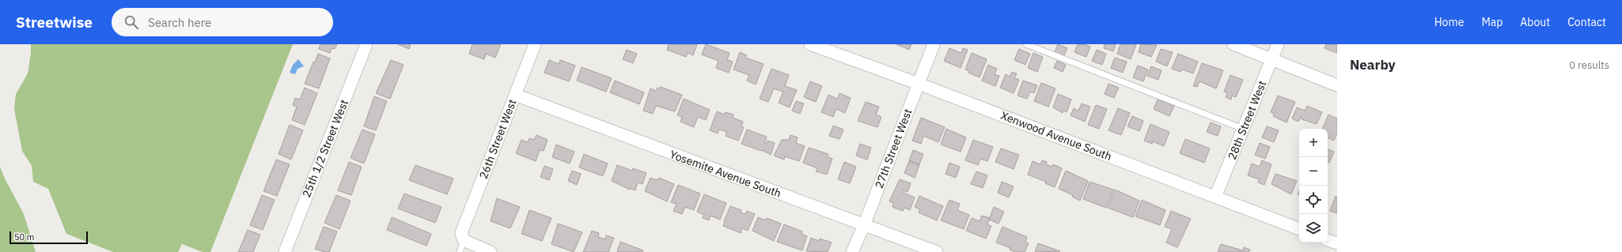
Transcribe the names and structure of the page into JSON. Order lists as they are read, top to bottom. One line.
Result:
{"streets":{"street":["28th Street West","Xenwood Avenue South","26th Street West","25th 1/2 Street West","27th Street West","Yosemite Avenue South"]},"crossings":[["28th Street West","Xenwood Avenue South"],["Xenwood Avenue South","27th Street West"],["26th Street West","Yosemite Avenue South"],["27th Street West","Yosemite Avenue South"]],"scale_bar":"50 m","page":{"header":"Streetwise","search":"Search here","nav":["Home","Map","About","Contact"],"heading":["Nearby","0 results"],"map_buttons":["+","−"],"scale":"50 m"}}
